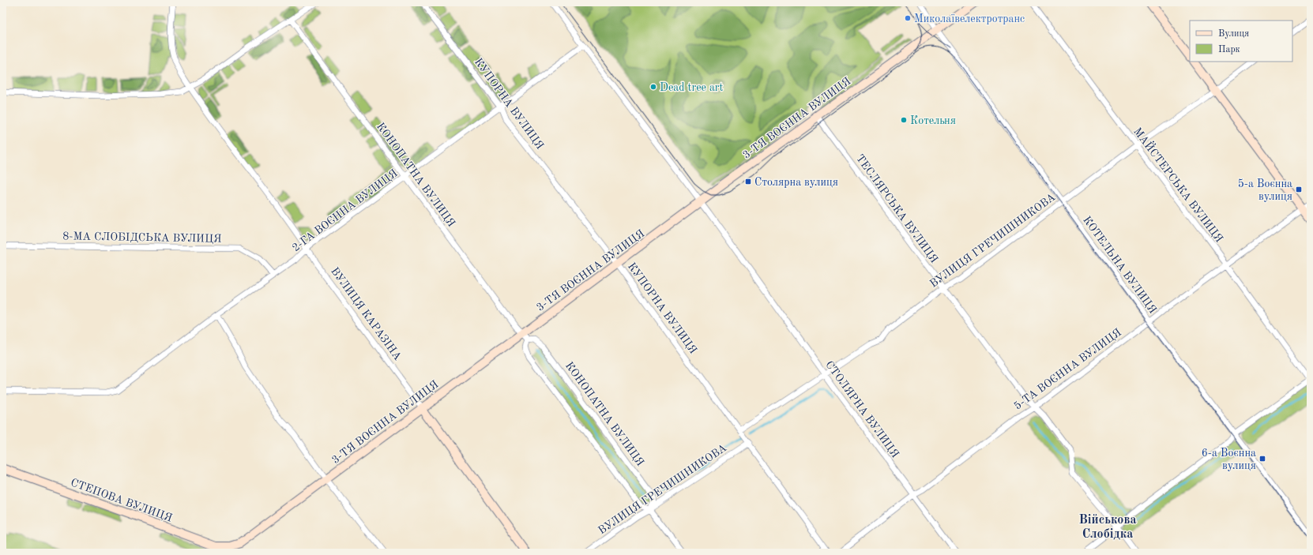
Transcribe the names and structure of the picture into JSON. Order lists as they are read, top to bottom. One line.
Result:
{"streets":{"main road":["3-ТЯ ВОЄННА ВУЛИЦЯ","ВУЛИЦЯ КАРАЗІНА","СТЕПОВА ВУЛИЦЯ"],"street":["КУПОРНА ВУЛИЦЯ","КОНОПАТНА ВУЛИЦЯ","МАЙСТЕРСЬКА ВУЛИЦЯ","ТЕСЛЯРСЬКА ВУЛИЦЯ","2-ГА ВОЄННА ВУЛИЦЯ","8-МА СЛОБІДСЬКА ВУЛИЦЯ","ВУЛИЦЯ ГРЕЧИШНИКОВА","КОТЕЛЬНА ВУЛИЦЯ","5-ТА ВОЄННА ВУЛИЦЯ","СТОЛЯРНА ВУЛИЦЯ"]},"crossings":[["КУПОРНА ВУЛИЦЯ","3-ТЯ ВОЄННА ВУЛИЦЯ"],["КУПОРНА ВУЛИЦЯ","2-ГА ВОЄННА ВУЛИЦЯ"],["КУПОРНА ВУЛИЦЯ","ВУЛИЦЯ ГРЕЧИШНИКОВА"],["3-ТЯ ВОЄННА ВУЛИЦЯ","КОНОПАТНА ВУЛИЦЯ"],["3-ТЯ ВОЄННА ВУЛИЦЯ","ТЕСЛЯРСЬКА ВУЛИЦЯ"],["3-ТЯ ВОЄННА ВУЛИЦЯ","КОТЕЛЬНА ВУЛИЦЯ"],["3-ТЯ ВОЄННА ВУЛИЦЯ","ВУЛИЦЯ КАРАЗІНА"],["3-ТЯ ВОЄННА ВУЛИЦЯ","СТОЛЯРНА ВУЛИЦЯ"],["3-ТЯ ВОЄННА ВУЛИЦЯ","СТЕПОВА ВУЛИЦЯ"],["КОНОПАТНА ВУЛИЦЯ","2-ГА ВОЄННА ВУЛИЦЯ"],["КОНОПАТНА ВУЛИЦЯ","ВУЛИЦЯ ГРЕЧИШНИКОВА"],["МАЙСТЕРСЬКА ВУЛИЦЯ","ВУЛИЦЯ ГРЕЧИШНИКОВА"],["МАЙСТЕРСЬКА ВУЛИЦЯ","5-ТА ВОЄННА ВУЛИЦЯ"],["ТЕСЛЯРСЬКА ВУЛИЦЯ","ВУЛИЦЯ ГРЕЧИШНИКОВА"],["ТЕСЛЯРСЬКА ВУЛИЦЯ","5-ТА ВОЄННА ВУЛИЦЯ"],["2-ГА ВОЄННА ВУЛИЦЯ","8-МА СЛОБІДСЬКА ВУЛИЦЯ"],["2-ГА ВОЄННА ВУЛИЦЯ","ВУЛИЦЯ КАРАЗІНА"],["2-ГА ВОЄННА ВУЛИЦЯ","СТОЛЯРНА ВУЛИЦЯ"],["ВУЛИЦЯ ГРЕЧИШНИКОВА","КОТЕЛЬНА ВУЛИЦЯ"],["ВУЛИЦЯ ГРЕЧИШНИКОВА","СТОЛЯРНА ВУЛИЦЯ"],["КОТЕЛЬНА ВУЛИЦЯ","5-ТА ВОЄННА ВУЛИЦЯ"],["5-ТА ВОЄННА ВУЛИЦЯ","СТОЛЯРНА ВУЛИЦЯ"]],"districts":["Військова Слобідка"],"places":{"other":["Миколаївелектротранс","Dead tree art","Котельня"],"transit":["Столярна вулиця","5-а Воєнна вулиця","6-а Воєнна вулиця"]},"legend":["Вулиця","Парк"]}
